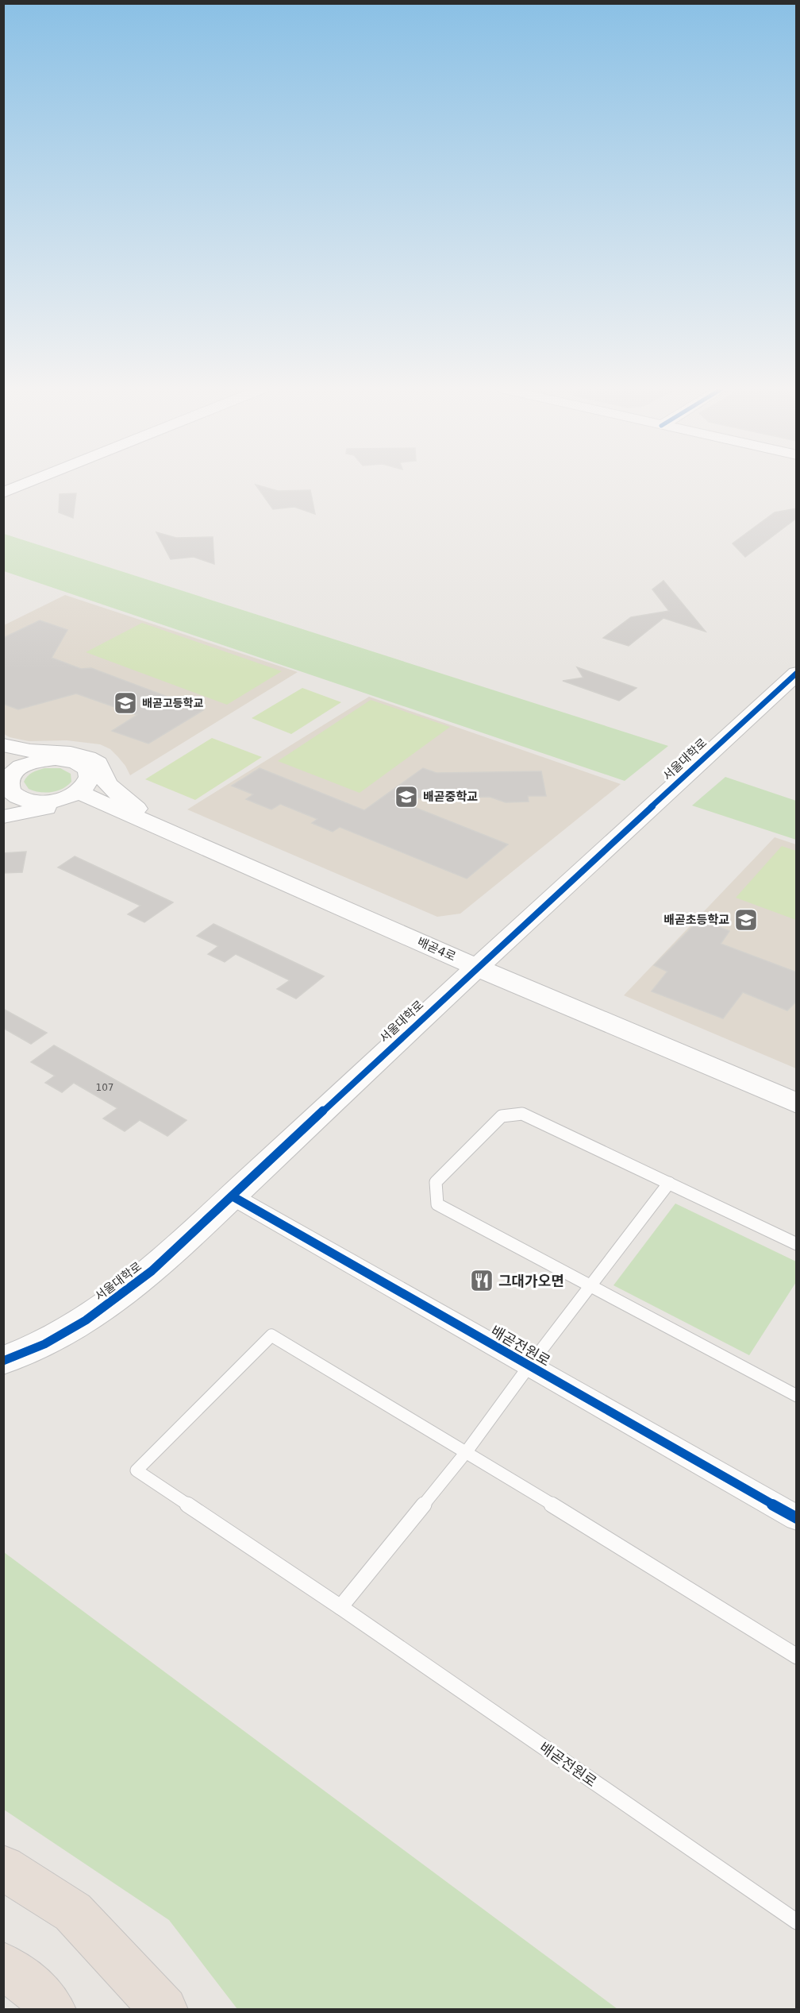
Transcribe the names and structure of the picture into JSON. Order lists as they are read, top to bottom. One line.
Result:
{"streets":{"main road":["서울대학로","배곧4로"],"street":["배곧전원로"]},"crossings":[["서울대학로","배곧4로"],["서울대학로","배곧전원로"]],"places":{"school or university":["배곧고등학교","배곧중학교","배곧초등학교"],"restaurant":["그대가오면"]},"house_numbers":["107"]}
